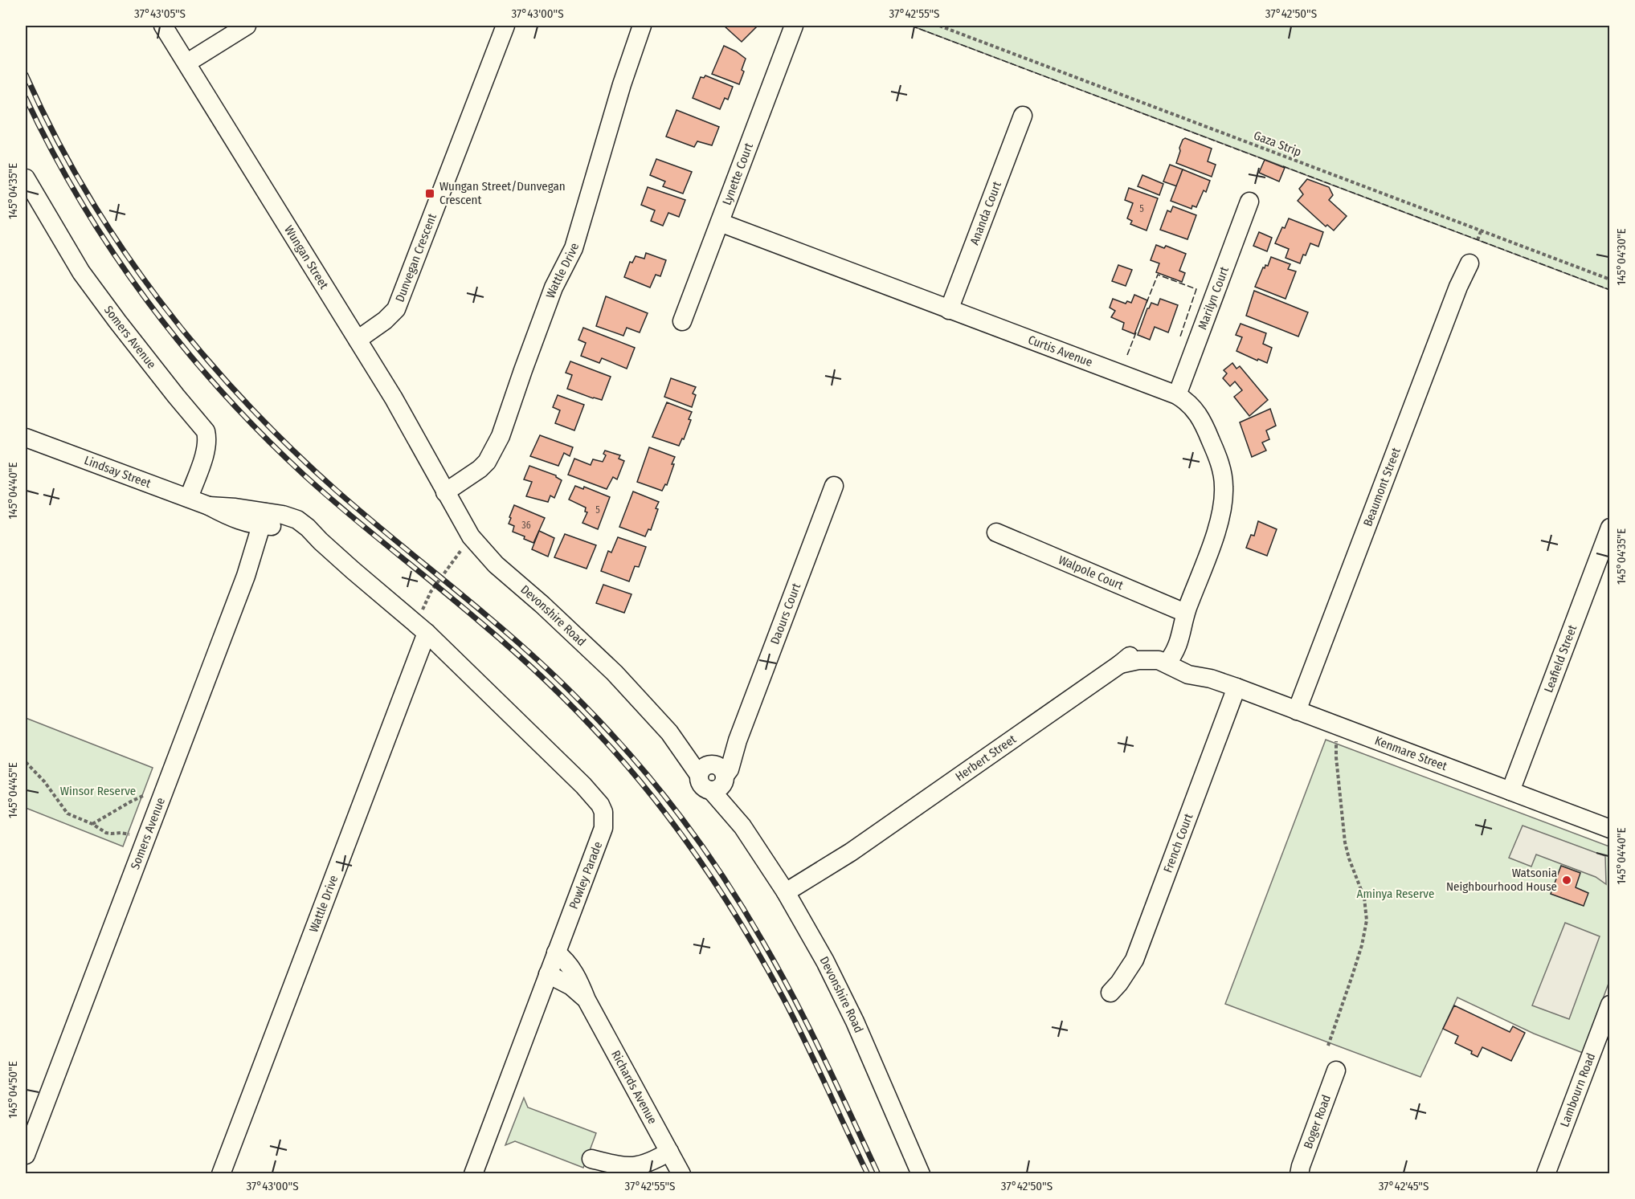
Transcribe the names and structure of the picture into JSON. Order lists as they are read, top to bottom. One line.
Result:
{"streets":{"street":["Lynette Court","Ananda Court","Wungan Street","Dunvegan Crescent","Wattle Drive","Marilyn Court","Somers Avenue","Curtis Avenue","Lindsay Street","Beaumont Street","Walpole Court","Daours Court","Devonshire Road","Leafield Street","Kenmare Street","Herbert Street","French Court","Powley Parade","Richards Avenue","Lambourn Road","Boger Road"],"path":["Gaza Strip"]},"crossings":[["Lynette Court","Curtis Avenue"],["Ananda Court","Curtis Avenue"],["Wungan Street","Dunvegan Crescent"],["Wungan Street","Wattle Drive"],["Wungan Street","Devonshire Road"],["Wattle Drive","Lindsay Street"],["Wattle Drive","Devonshire Road"],["Wattle Drive","Powley Parade"],["Marilyn Court","Curtis Avenue"],["Somers Avenue","Lindsay Street"],["Curtis Avenue","Walpole Court"],["Curtis Avenue","Kenmare Street"],["Curtis Avenue","Herbert Street"],["Lindsay Street","Powley Parade"],["Beaumont Street","Kenmare Street"],["Daours Court","Devonshire Road"],["Devonshire Road","Herbert Street"],["Leafield Street","Kenmare Street"],["Kenmare Street","Herbert Street"],["Kenmare Street","French Court"],["Powley Parade","Richards Avenue"]],"parks":["Winsor Reserve","Aminya Reserve"],"places":{"transit":["Wungan Street/Dunvegan Crescent"],"other":["Watsonia Neighbourhood House"]},"house_numbers":["5","5","36"],"coordinates":["37°43'05\"S","37°43'00\"S","37°42'55\"S","37°42'50\"S","145°04'35\"E","145°04'30\"E","145°04'40\"E","145°04'45\"E","145°04'50\"E","37°42'45\"S"]}
